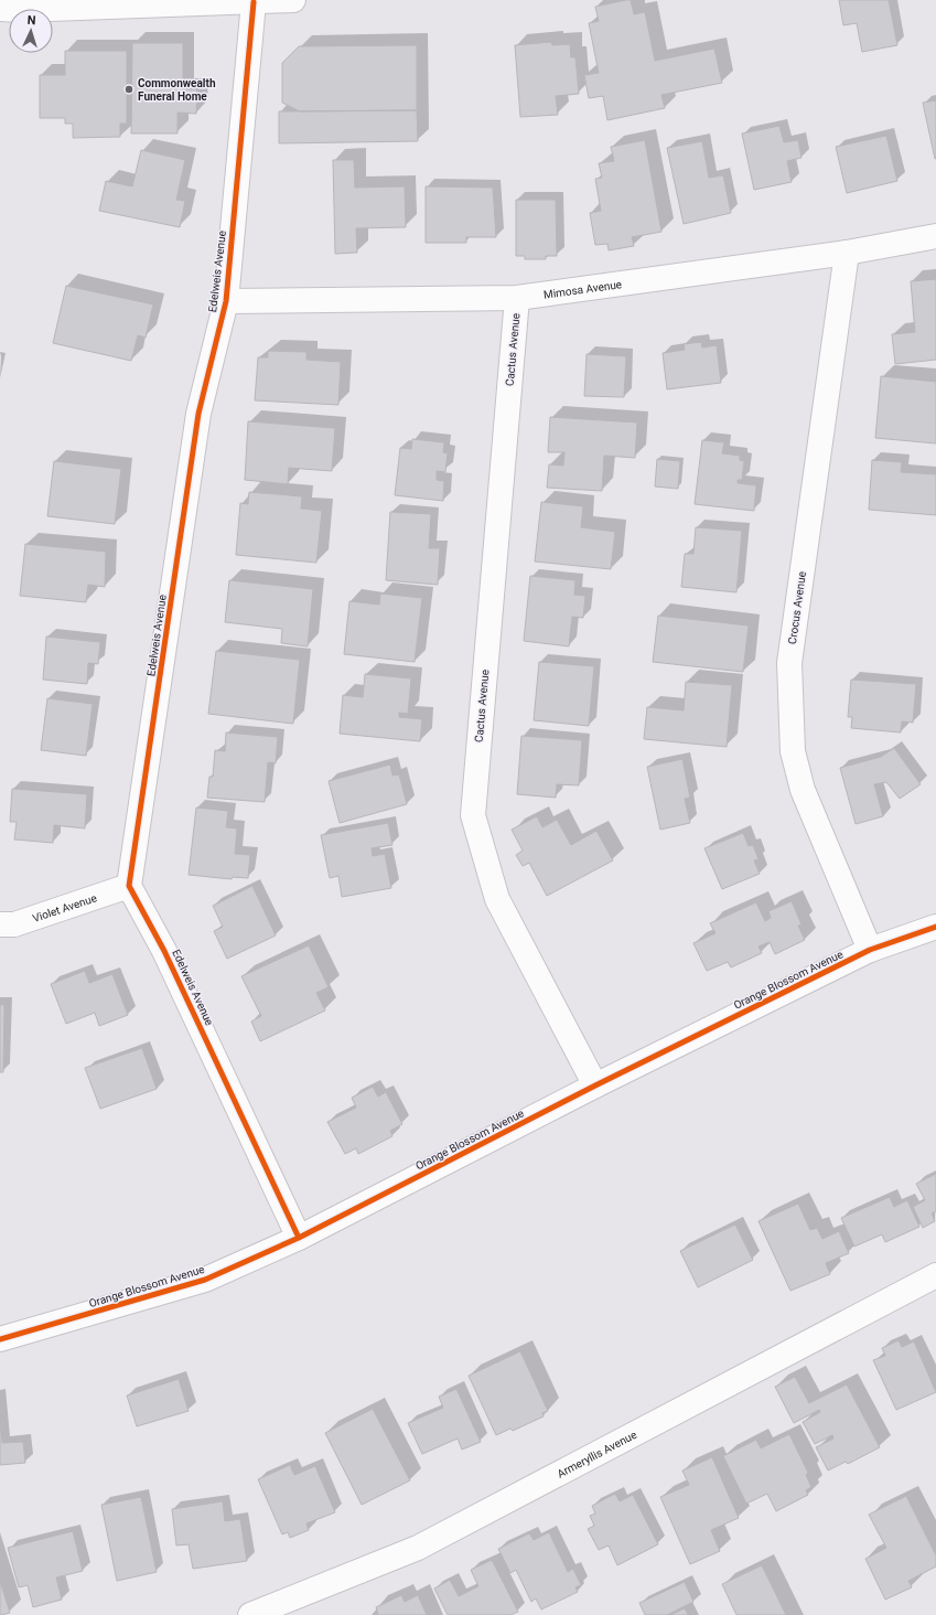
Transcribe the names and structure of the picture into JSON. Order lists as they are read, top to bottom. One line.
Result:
{"streets":{"street":["Edelweis Avenue","Mimosa Avenue","Cactus Avenue","Crocus Avenue","Violet Avenue","Orange Blossom Avenue","Armeryllis Avenue"]},"crossings":[["Edelweis Avenue","Mimosa Avenue"],["Edelweis Avenue","Violet Avenue"],["Edelweis Avenue","Orange Blossom Avenue"],["Mimosa Avenue","Cactus Avenue"],["Mimosa Avenue","Crocus Avenue"],["Cactus Avenue","Orange Blossom Avenue"],["Crocus Avenue","Orange Blossom Avenue"]],"places":["Commonwealth Funeral Home"],"north":"top"}
